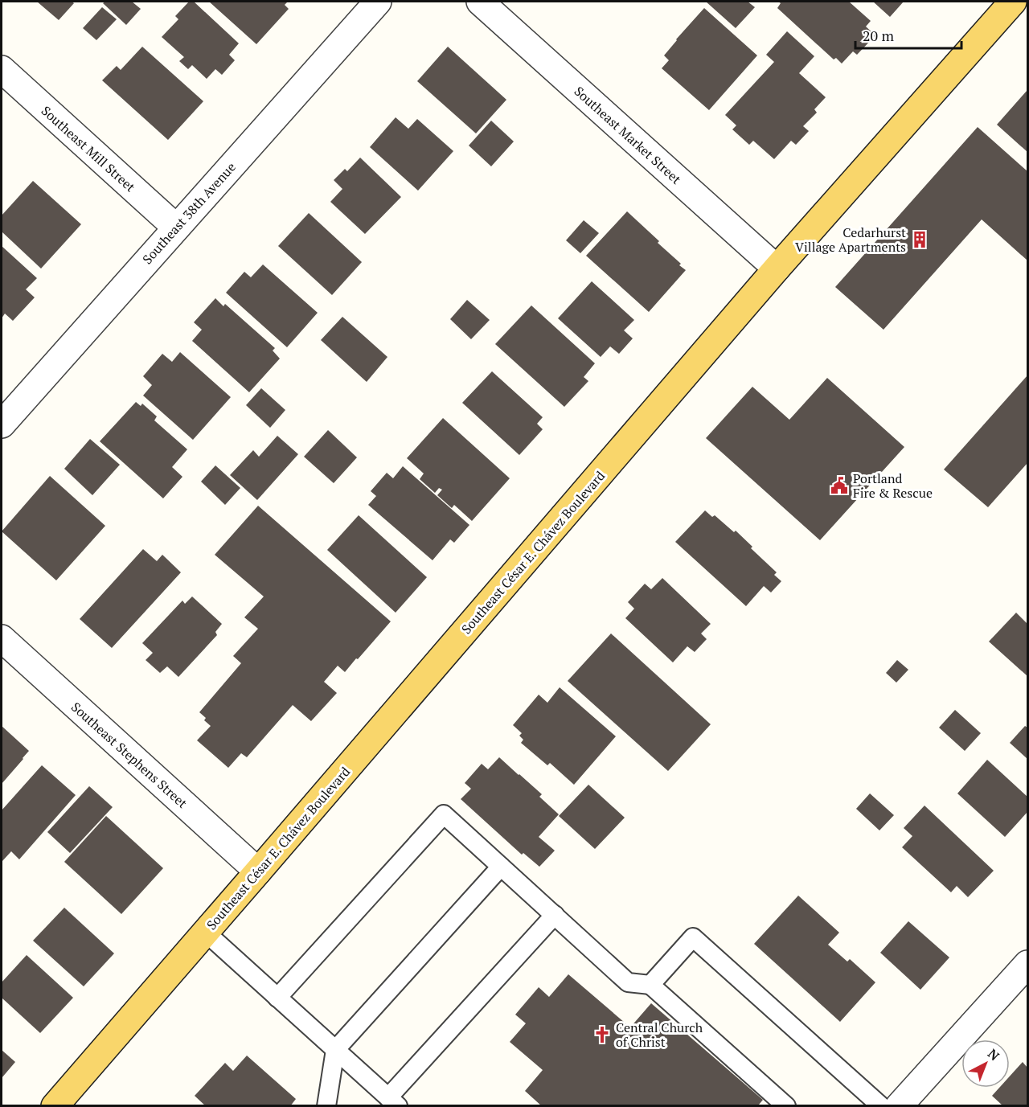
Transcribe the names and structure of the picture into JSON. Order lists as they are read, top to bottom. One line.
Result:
{"streets":{"main road":["Southeast César E. Chávez Boulevard"],"street":["Southeast Market Street","Southeast Mill Street","Southeast 38th Avenue","Southeast Stephens Street"]},"crossings":[["Southeast Market Street","Southeast César E. Chávez Boulevard"],["Southeast Mill Street","Southeast 38th Avenue"],["Southeast César E. Chávez Boulevard","Southeast Stephens Street"]],"places":{"building":["Cedarhurst Village Apartments"],"public building":["Portland Fire & Rescue"],"church":["Central Church of Christ"]},"scale_bar":"20 m","north":"top right"}
